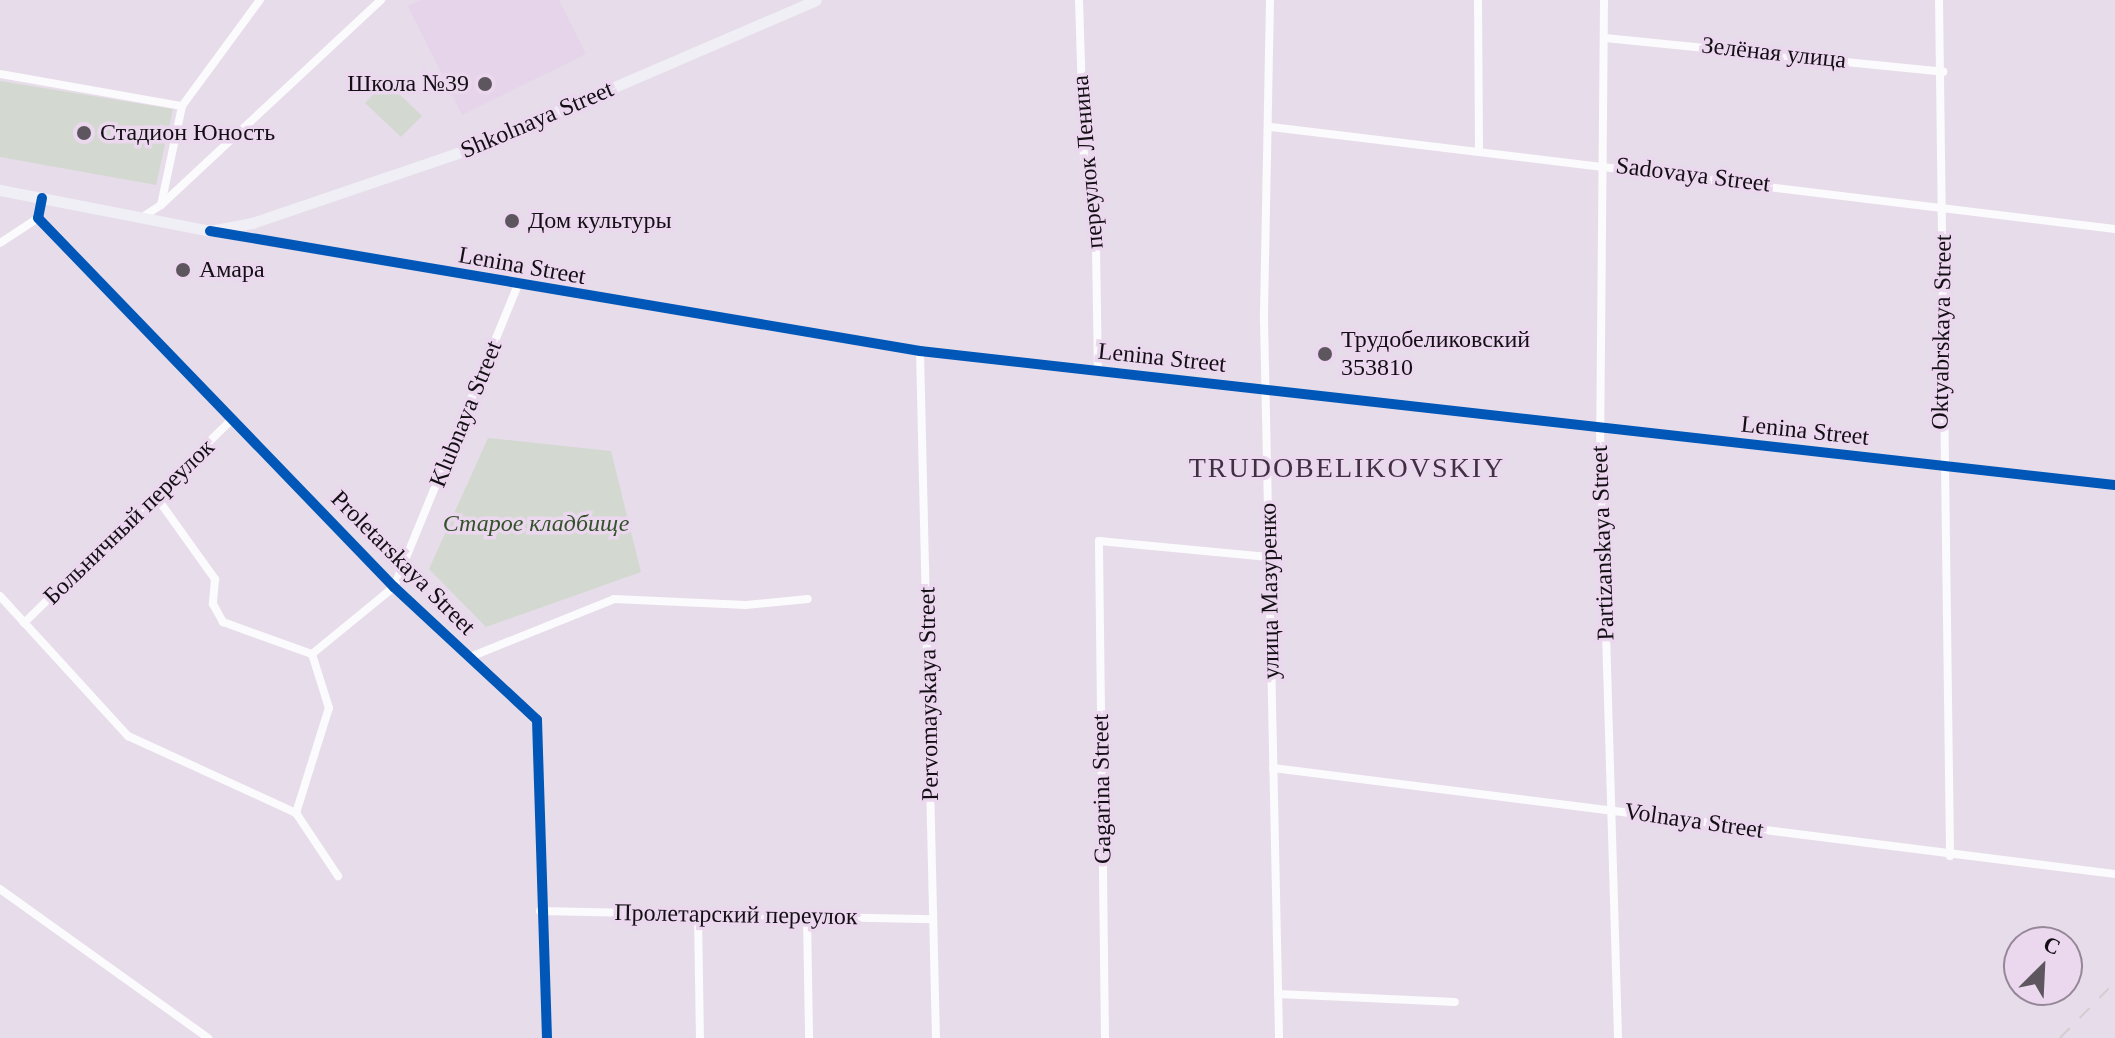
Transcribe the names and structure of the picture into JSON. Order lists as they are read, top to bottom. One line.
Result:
{"streets":{"main road":["Shkolnaya Street","Lenina Street"],"street":["Зелёная улица","переулок Ленина","Sadovaya Street","Oktyabrskaya Street","Klubnaya Street","Больничный переулок","Partizanskaya Street","Proletarskaya Street","улица Мазуренко","Pervomayskaya Street","Gagarina Street","Volnaya Street","Пролетарский переулок"]},"crossings":[["Зелёная улица","Oktyabrskaya Street"],["Зелёная улица","Partizanskaya Street"],["Shkolnaya Street","Lenina Street"],["переулок Ленина","Lenina Street"],["Sadovaya Street","Oktyabrskaya Street"],["Sadovaya Street","Partizanskaya Street"],["Sadovaya Street","улица Мазуренко"],["Lenina Street","Oktyabrskaya Street"],["Lenina Street","Klubnaya Street"],["Lenina Street","Partizanskaya Street"],["Lenina Street","улица Мазуренко"],["Lenina Street","Pervomayskaya Street"],["Oktyabrskaya Street","Volnaya Street"],["Klubnaya Street","Proletarskaya Street"],["Больничный переулок","Proletarskaya Street"],["Partizanskaya Street","Volnaya Street"],["Proletarskaya Street","Пролетарский переулок"],["улица Мазуренко","Gagarina Street"],["улица Мазуренко","Volnaya Street"],["Pervomayskaya Street","Пролетарский переулок"]],"districts":["TRUDOBELIKOVSKIY"],"parks":["Старое кладбище"],"places":["Школа №39","Стадион Юность","Дом культуры","Амара","Трудобеликовский 353810"],"north":"top right"}
